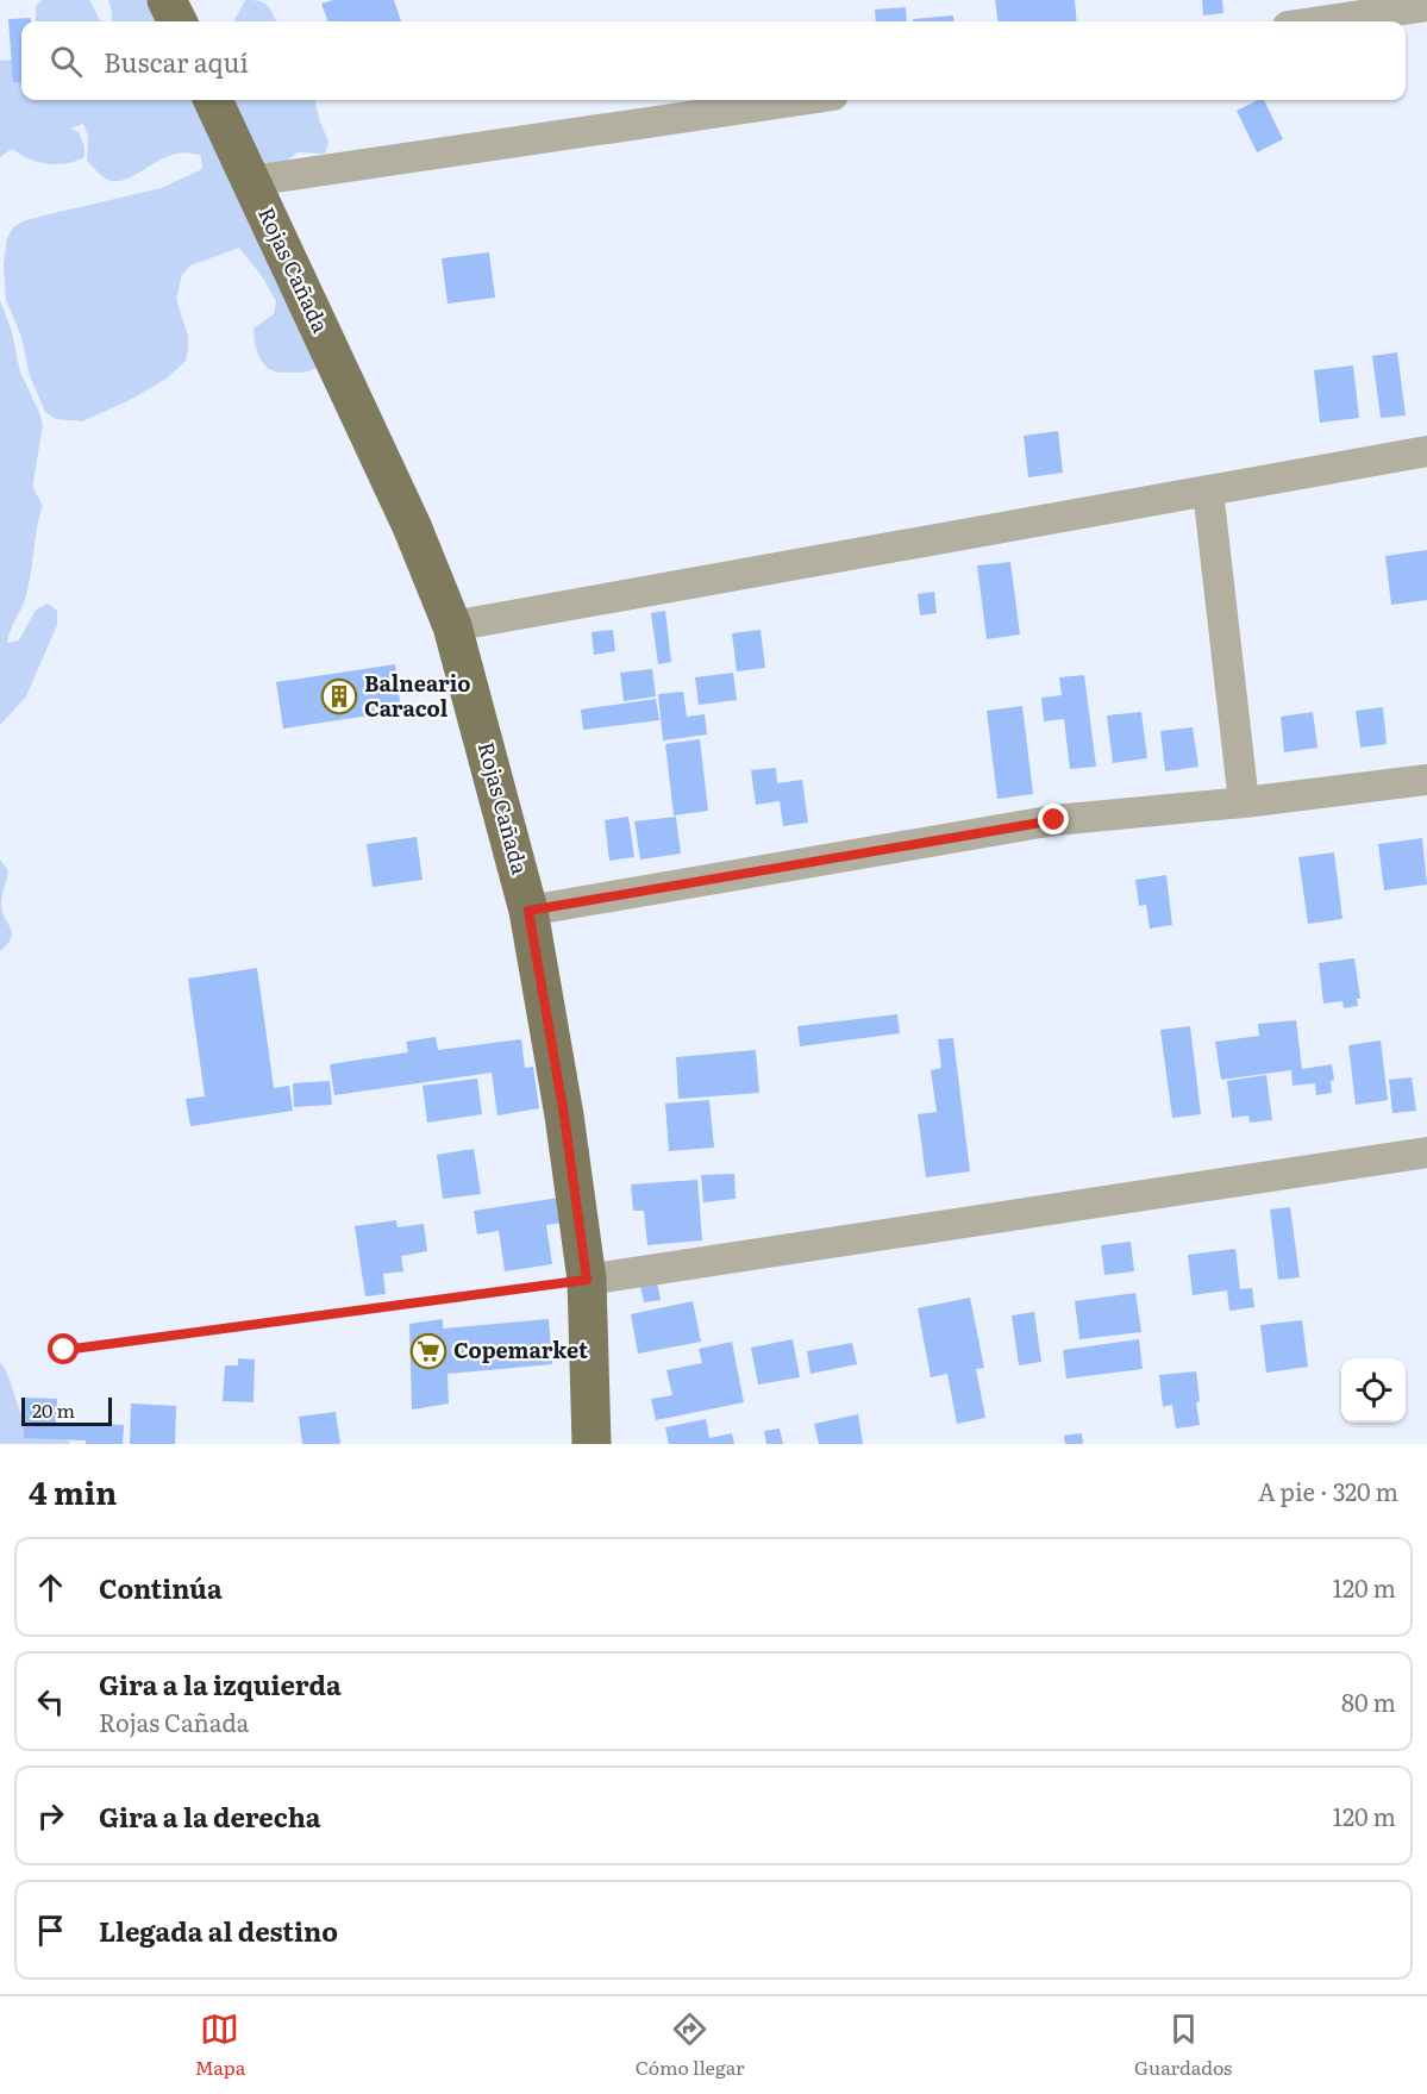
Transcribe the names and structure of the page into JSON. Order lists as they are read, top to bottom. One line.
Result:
{"streets":{"main road":["Rojas Cañada"]},"places":{"building":["Balneario Caracol"],"supermarket":["Copemarket"]},"scale_bar":"20 m","page":{"search":"Buscar aquí","scale":"20 m","heading":["4 min","A pie · 320 m"],"list":[["Continúa","120 m"],["Gira a la izquierda","Rojas Cañada","80 m"],["Gira a la derecha","120 m"],"Llegada al destino"],"nav":["Mapa","Cómo llegar","Guardados"]}}
